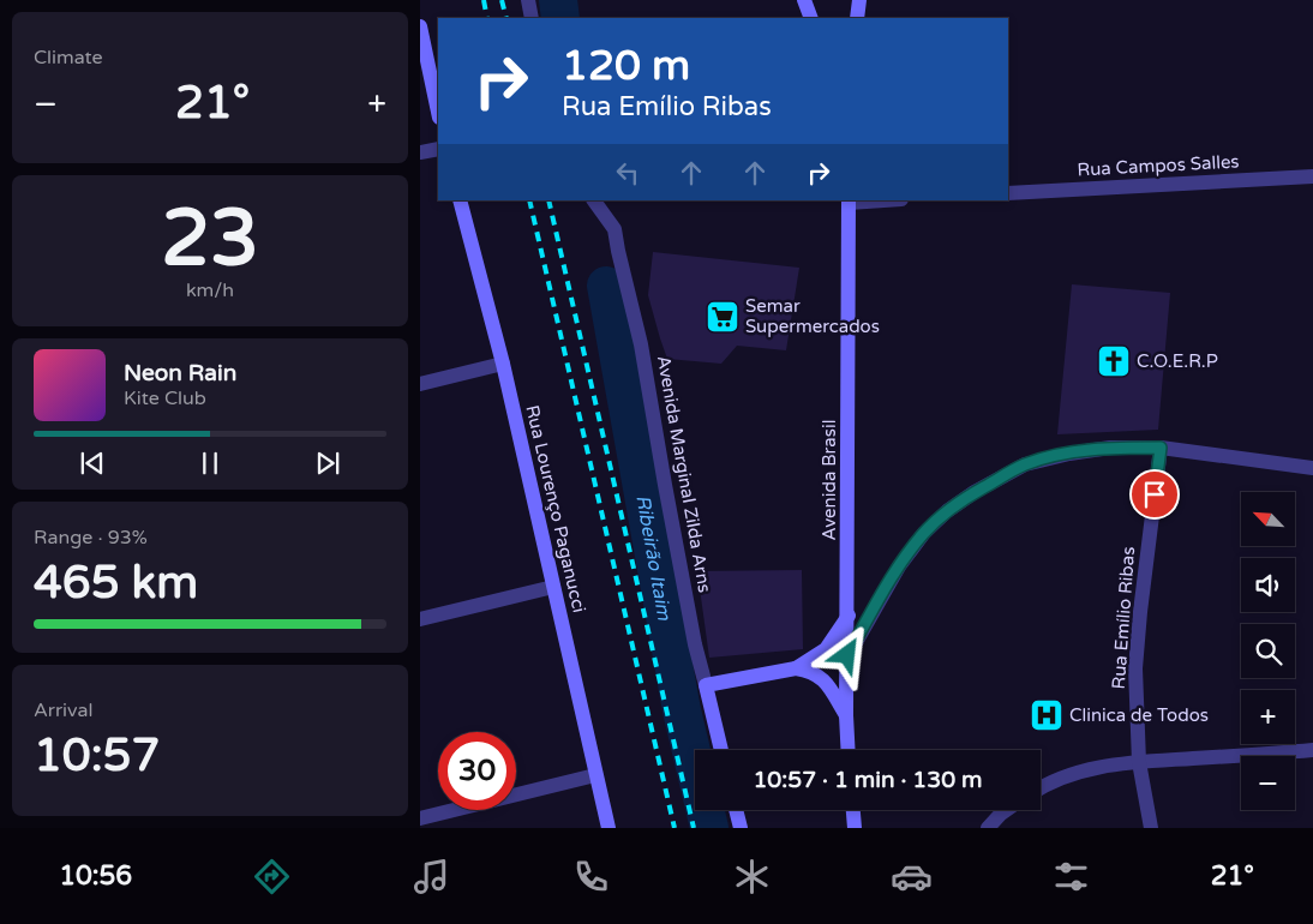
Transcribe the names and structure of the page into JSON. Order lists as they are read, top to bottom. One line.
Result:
{"streets":{"main road":["Avenida Marginal Zilda Arns","Avenida Brasil","Rua Lourenço Paganucci"],"street":["Rua Campos Salles","Rua Emílio Ribas"]},"water":["Ribeirão Itaim"],"places":{"supermarket":["Semar Supermercados"],"church":["C.O.E.R.P"],"hospital":["Clinica de Todos"]},"north":"top left","page":{"tile":["Climate",["23","km/h"],["Range · 93%","465 km"],["Arrival","10:57"]],"turn":["120 m","Rua Emílio Ribas"],"heat":["−","21°","+"],"song":["Neon Rain","Kite Club"],"map_buttons":["+","−"],"limit":"30","trip":"10:57 · 1 min · 130 m","tabs":["10:56","21°"]}}
